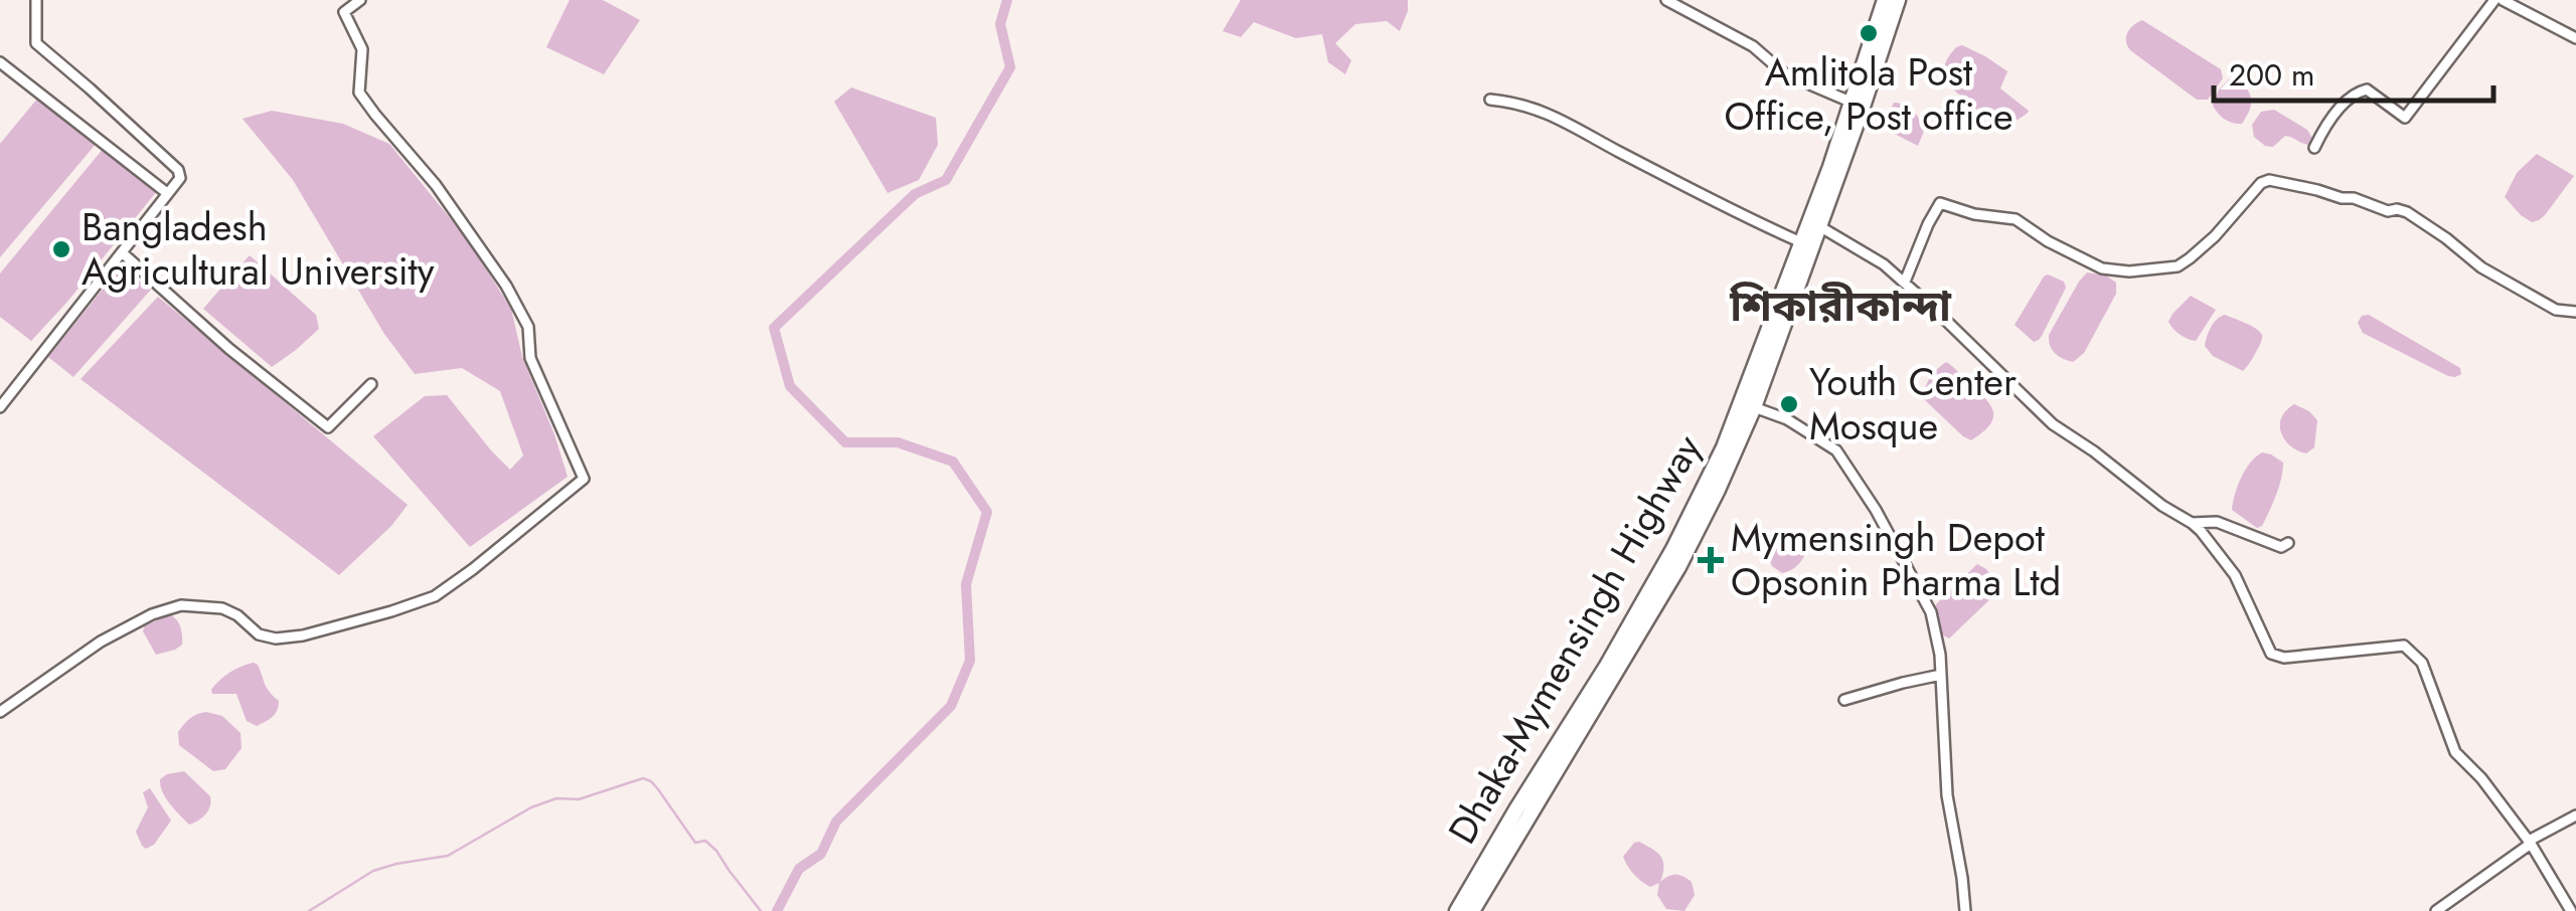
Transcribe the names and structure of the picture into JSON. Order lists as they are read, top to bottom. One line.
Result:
{"streets":{"highway":["Dhaka-Mymensingh Highway"]},"districts":["শিকারীকান্দা"],"places":{"other":["Amlitola Post Office, Post office","Bangladesh Agricultural University","Youth Center Mosque"],"health":["Mymensingh Depot Opsonin Pharma Ltd"]},"scale_bar":"200 m"}
